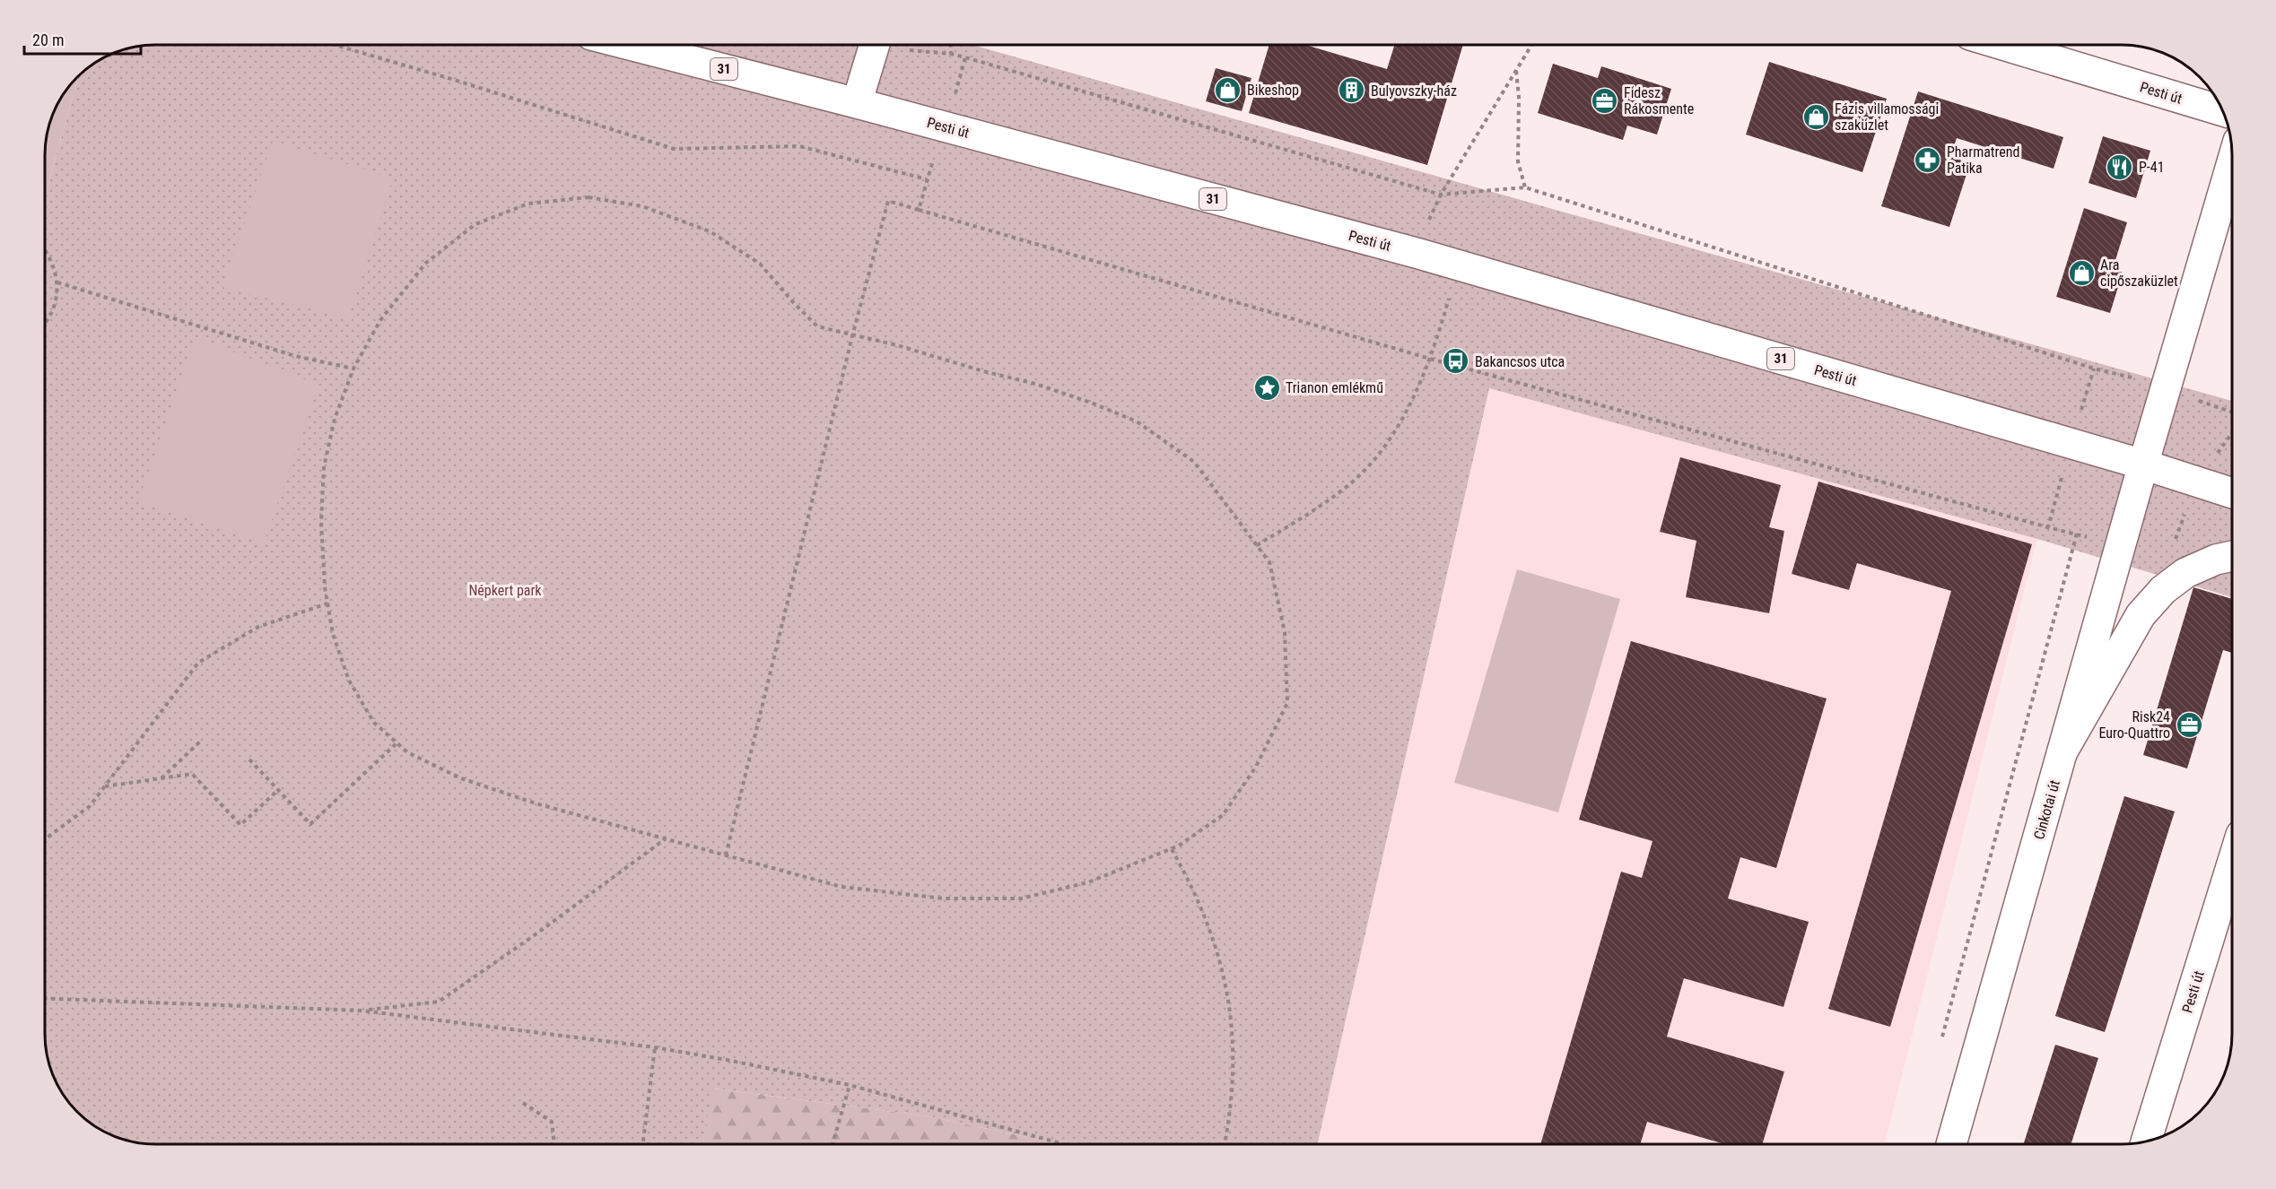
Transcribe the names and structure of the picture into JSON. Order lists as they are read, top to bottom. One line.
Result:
{"streets":{"main road":["31","Pesti út","Cinkotai út"]},"crossings":[["Pesti út","Cinkotai út"]],"parks":["Népkert park"],"places":{"shop":["Bikeshop","Fázis villamossági szaküzlet","Ara cipőszaküzlet"],"building":["Bulyovszky-ház"],"office":["Fidesz Rákosmente","Risk24 Euro-Quattro"],"pharmacy":["Pharmatrend Patika"],"restaurant":["P-41"],"bus stop":["Bakancsos utca"],"place":["Trianon emlékmű"]},"scale_bar":"20 m"}
